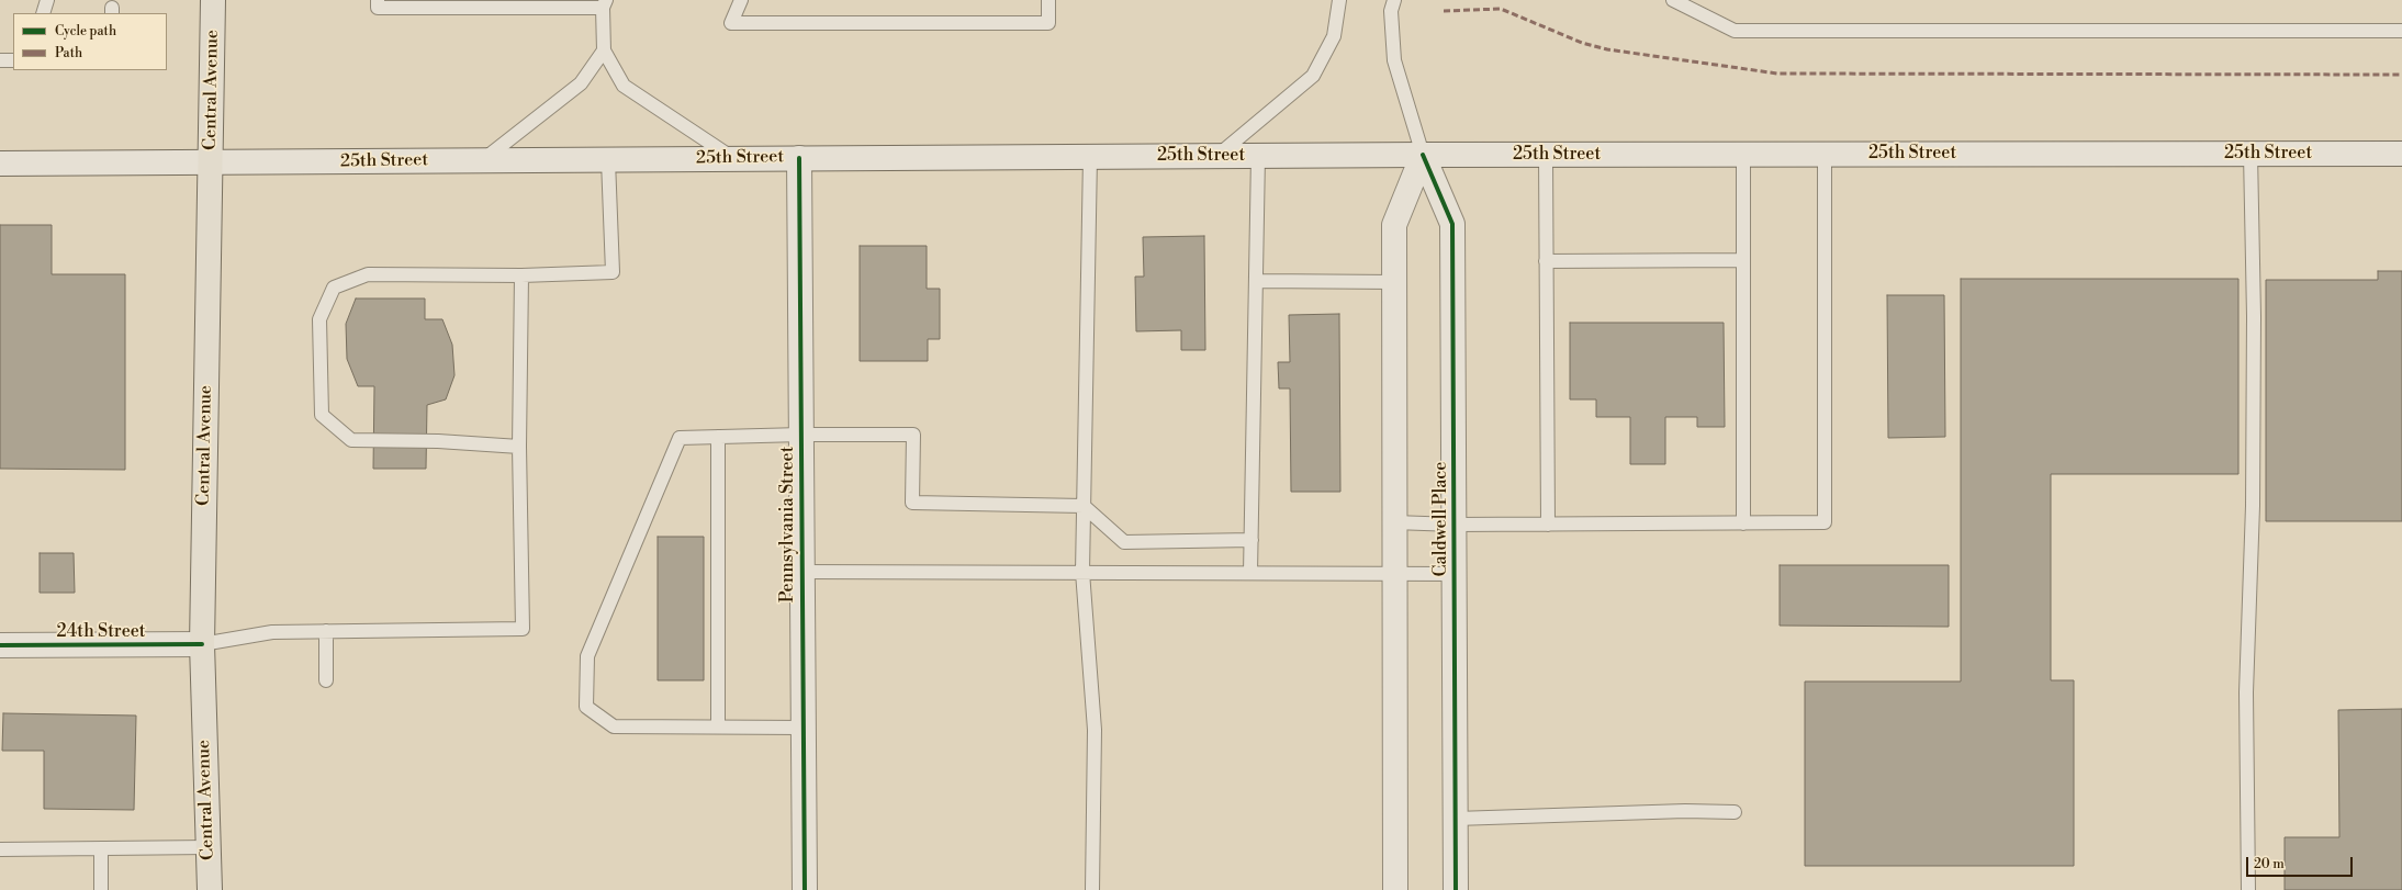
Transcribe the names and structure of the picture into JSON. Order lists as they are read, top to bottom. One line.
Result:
{"streets":{"main road":["Central Avenue","25th Street","Caldwell Place","Pennsylvania Street","24th Street"]},"crossings":[["Central Avenue","25th Street"],["Central Avenue","24th Street"],["25th Street","Caldwell Place"],["25th Street","Pennsylvania Street"]],"legend":["Cycle path","Path"],"scale_bar":"20 m"}
